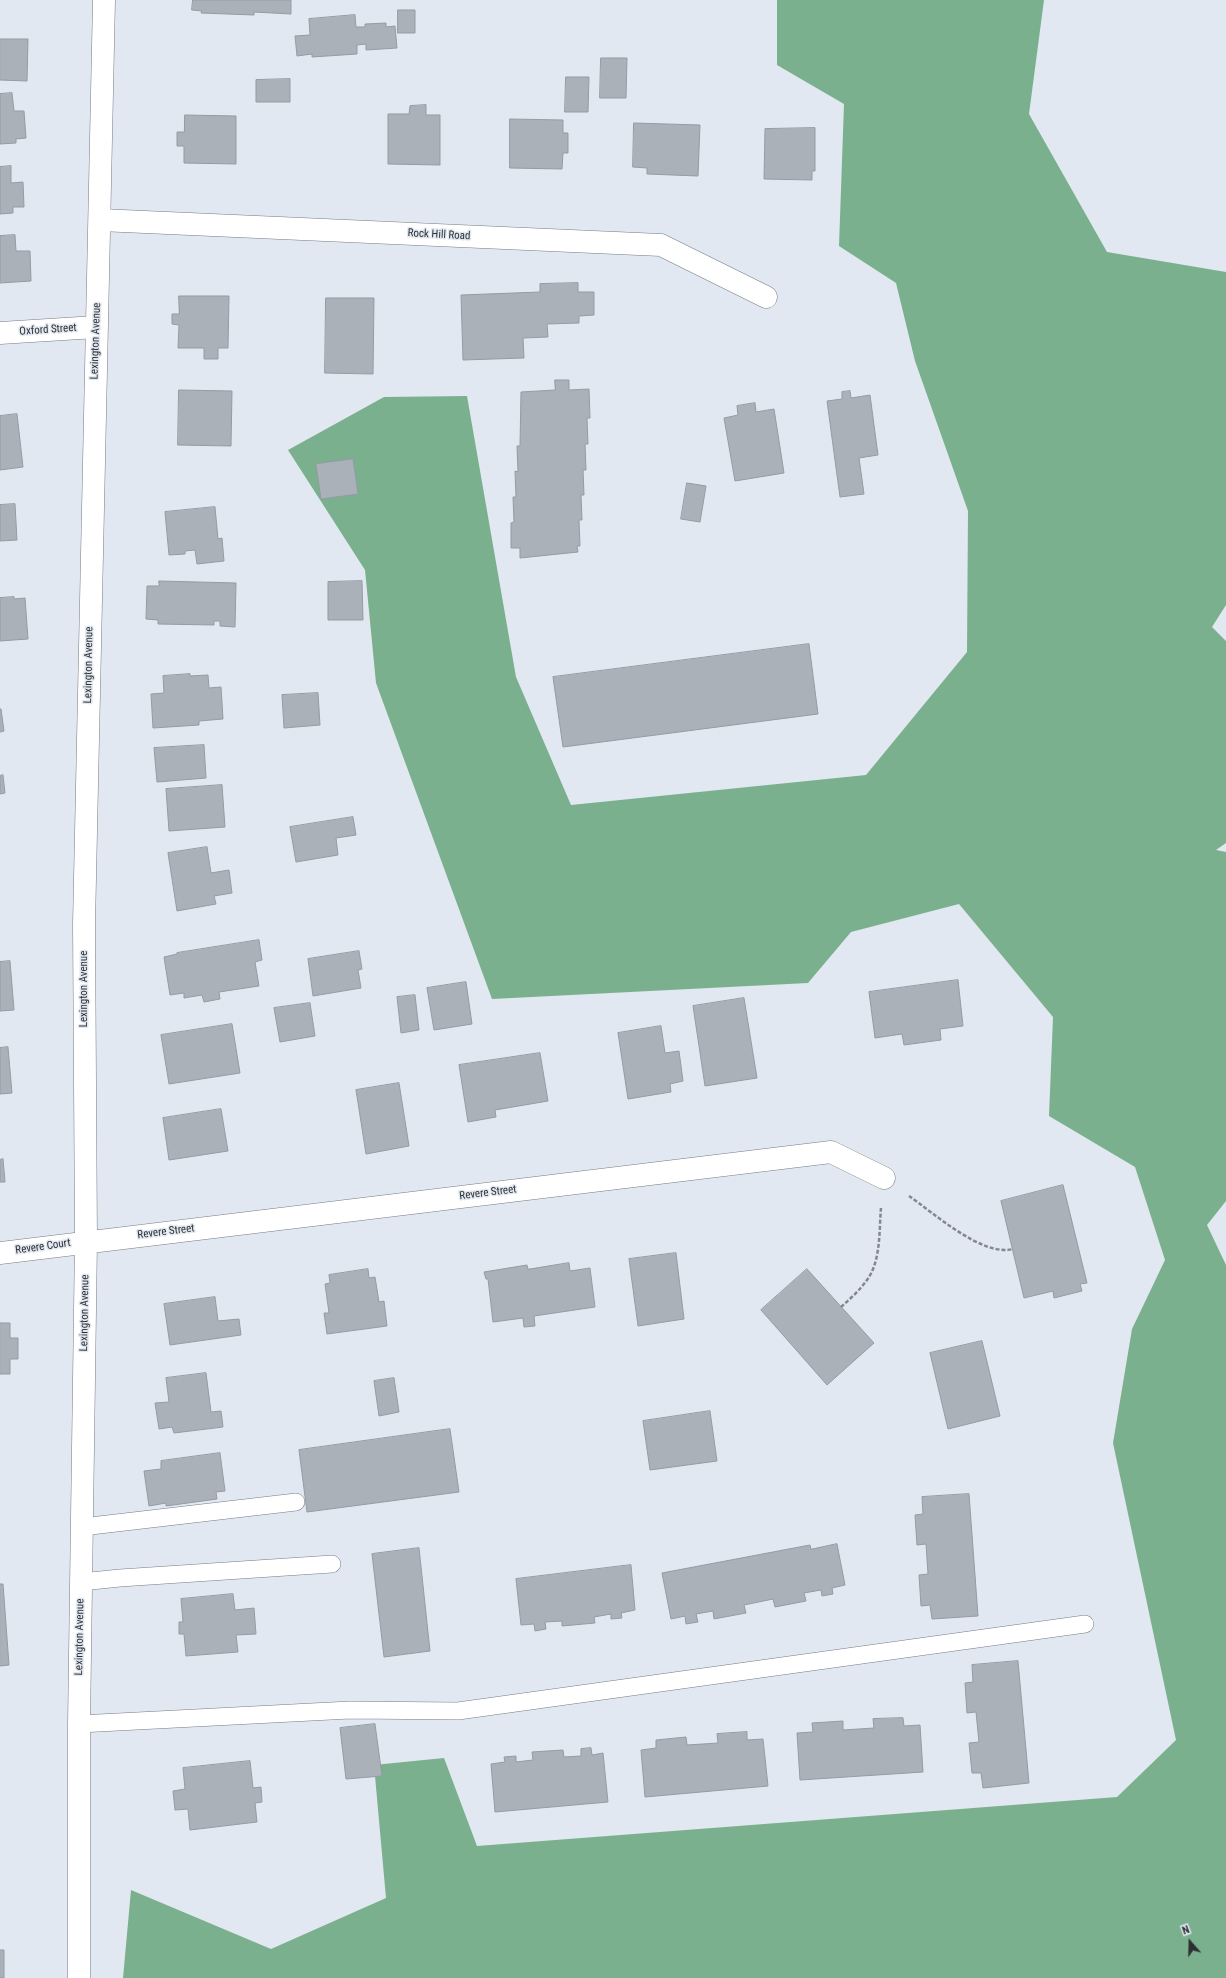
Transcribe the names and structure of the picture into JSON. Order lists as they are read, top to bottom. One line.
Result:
{"streets":{"street":["Rock Hill Road","Oxford Street","Lexington Avenue","Revere Street","Revere Court"]},"crossings":[["Rock Hill Road","Lexington Avenue"],["Oxford Street","Lexington Avenue"],["Lexington Avenue","Revere Street"],["Lexington Avenue","Revere Court"],["Revere Street","Revere Court"]],"north":"top"}
